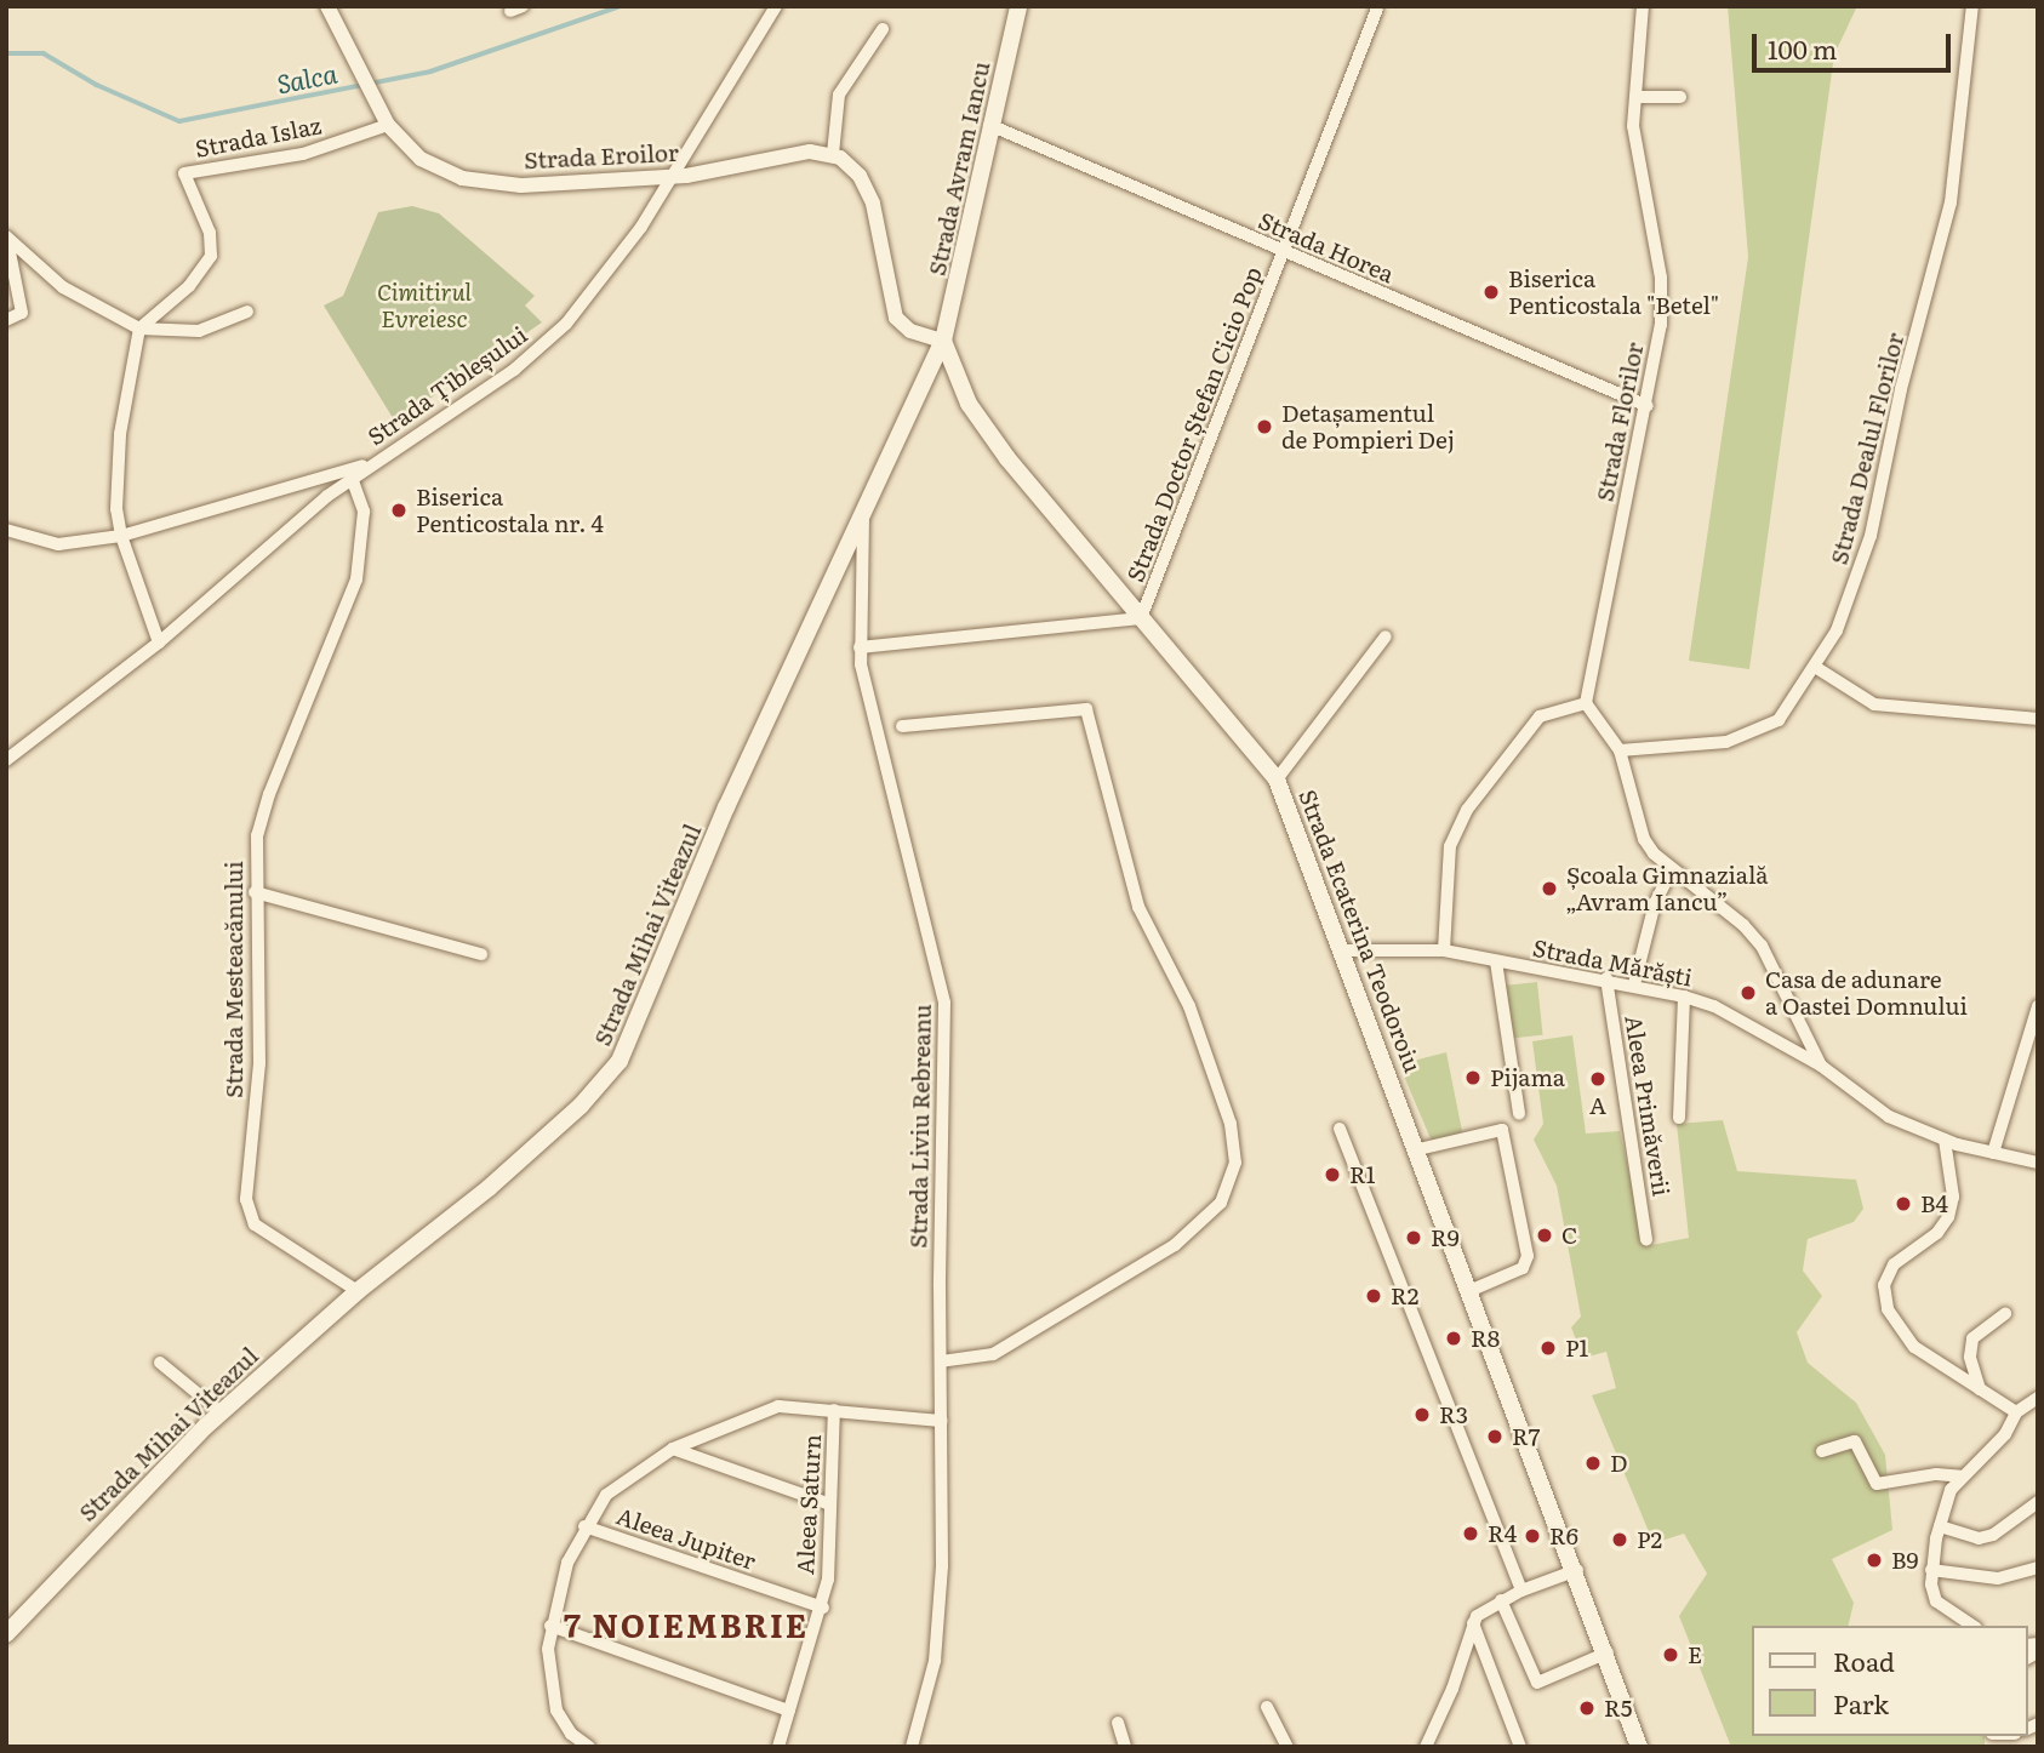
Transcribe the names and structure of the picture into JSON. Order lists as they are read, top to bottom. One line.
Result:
{"streets":{"main road":["Strada Avram Iancu","Strada Ecaterina Teodoroiu","Strada Mihai Viteazul"],"street":["Strada Islaz","Strada Eroilor","Strada Horea","Strada Țibleșului","Strada Florilor","Strada Doctor Ștefan Cicio Pop","Strada Dealul Florilor","Strada Mărăști","Strada Mesteacănului","Aleea Primăverii","Strada Liviu Rebreanu","Aleea Saturn","Aleea Jupiter"]},"crossings":[["Strada Islaz","Strada Eroilor"],["Strada Eroilor","Strada Țibleșului"],["Strada Avram Iancu","Strada Horea"],["Strada Avram Iancu","Strada Ecaterina Teodoroiu"],["Strada Avram Iancu","Strada Mihai Viteazul"],["Strada Horea","Strada Florilor"],["Strada Horea","Strada Doctor Ștefan Cicio Pop"],["Strada Țibleșului","Strada Mesteacănului"],["Strada Doctor Ștefan Cicio Pop","Strada Ecaterina Teodoroiu"],["Strada Ecaterina Teodoroiu","Strada Mihai Viteazul"],["Strada Ecaterina Teodoroiu","Strada Mărăști"],["Strada Mihai Viteazul","Strada Mesteacănului"],["Strada Mihai Viteazul","Strada Liviu Rebreanu"],["Strada Mărăști","Aleea Primăverii"],["Aleea Saturn","Aleea Jupiter"]],"districts":["7 NOIEMBRIE"],"water":["Salca"],"parks":["Cimitirul Evreiesc"],"places":["Biserica Penticostala \"Betel\"","Detașamentul de Pompieri Dej","Biserica Penticostala nr. 4","Școala Gimnazială „Avram Iancu”","Casa de adunare a Oastei Domnului","Pijama","A","R1","B4","C","R9","R2","R8","P1","R3","R7","D","R4","R6","P2","B9","E","R5"],"legend":["Road","Park"],"scale_bar":"100 m"}
